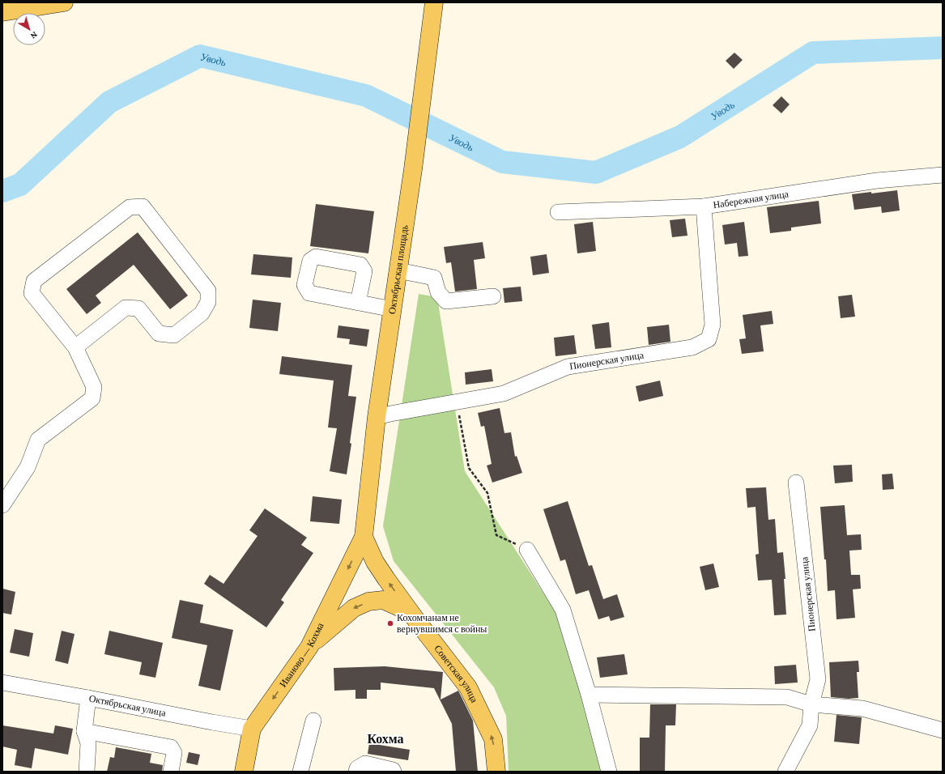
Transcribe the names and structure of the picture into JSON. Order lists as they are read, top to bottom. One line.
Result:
{"streets":{"main road":["Октябрьская площадь","Иваново — Кохма","Советская улица"],"street":["Набережная улица","Пионерская улица","Октябрьская улица"]},"crossings":[["Набережная улица","Пионерская улица"],["Октябрьская площадь","Пионерская улица"],["Октябрьская площадь","Иваново — Кохма"],["Октябрьская площадь","Советская улица"],["Иваново — Кохма","Советская улица"],["Иваново — Кохма","Октябрьская улица"]],"one_way":["Иваново — Кохма","Советская улица"],"districts":["Кохма"],"water":["Уводь"],"places":["Кохомчанам не вернувшимся с войны"],"north":"bottom right"}
